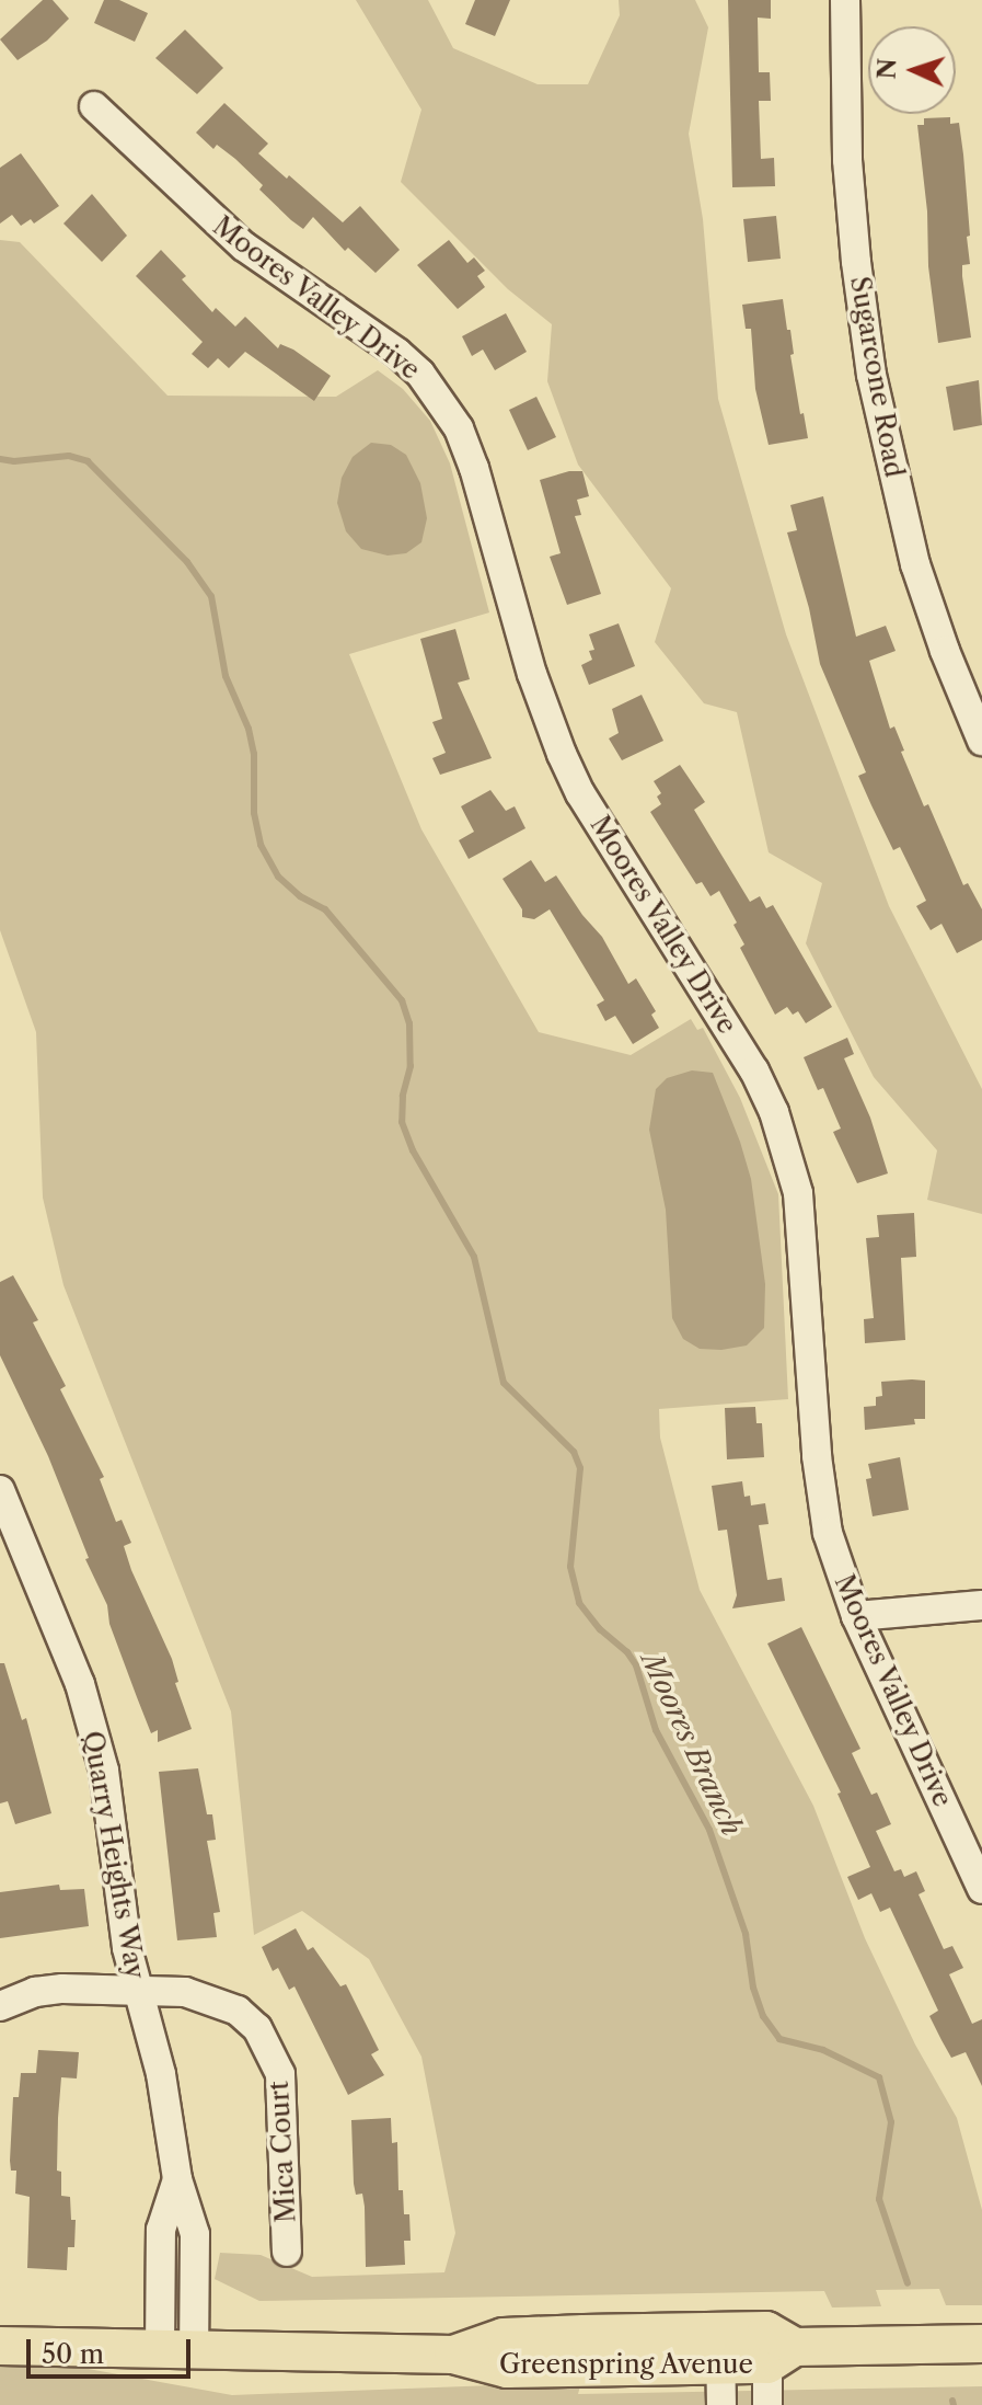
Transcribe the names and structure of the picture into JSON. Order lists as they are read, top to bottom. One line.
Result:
{"streets":{"main road":["Greenspring Avenue"],"street":["Moores Valley Drive","Sugarcone Road","Quarry Heights Way","Mica Court"]},"crossings":[["Quarry Heights Way","Mica Court"],["Quarry Heights Way","Greenspring Avenue"]],"water":["Moores Branch"],"scale_bar":"50 m","north":"left"}
